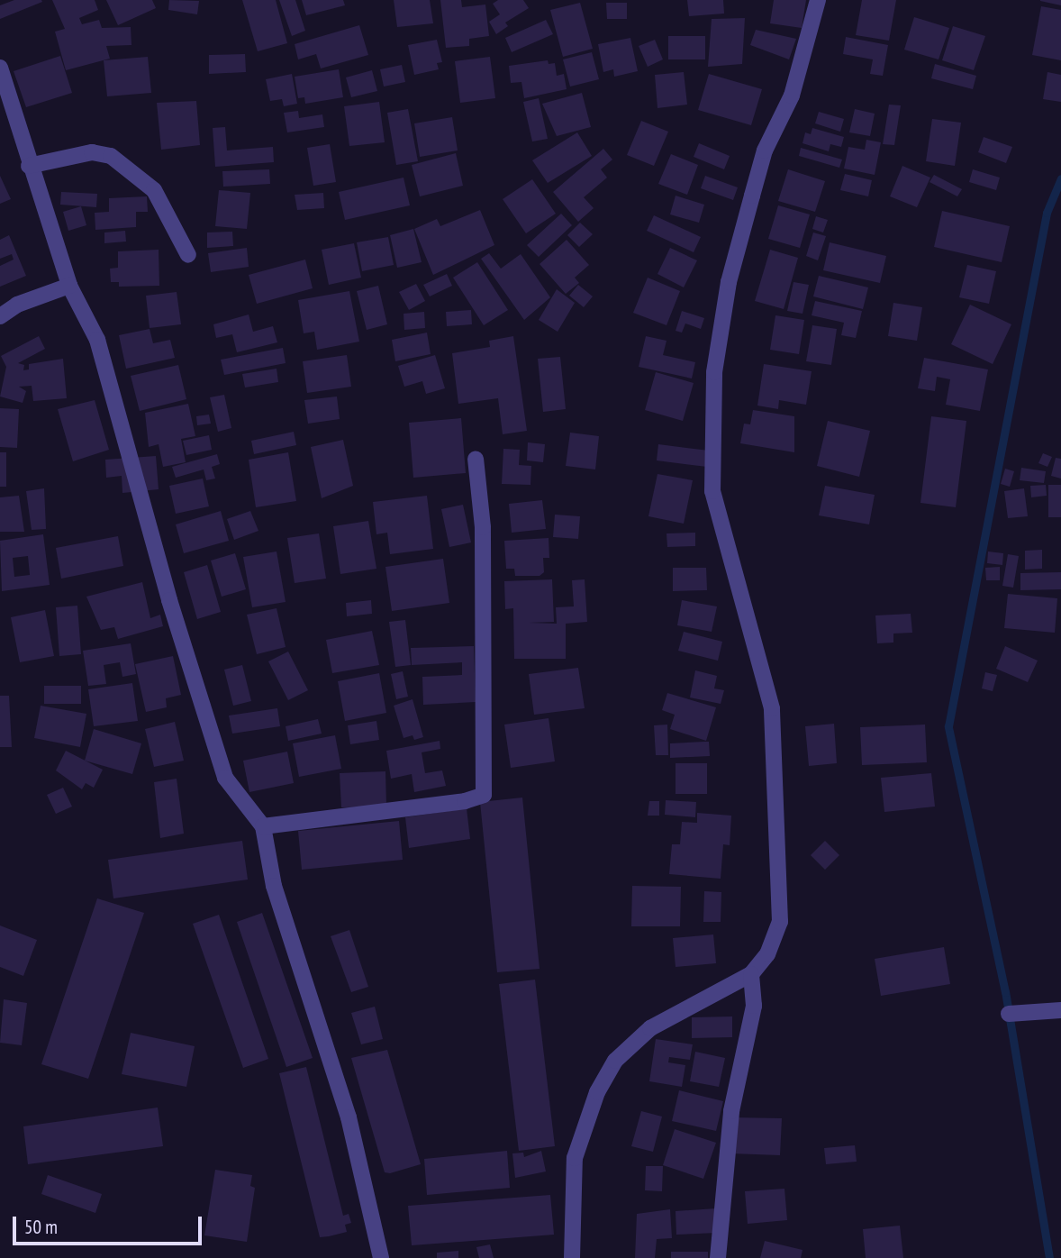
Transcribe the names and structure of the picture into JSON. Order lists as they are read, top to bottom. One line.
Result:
{"scale_bar":"50 m"}
